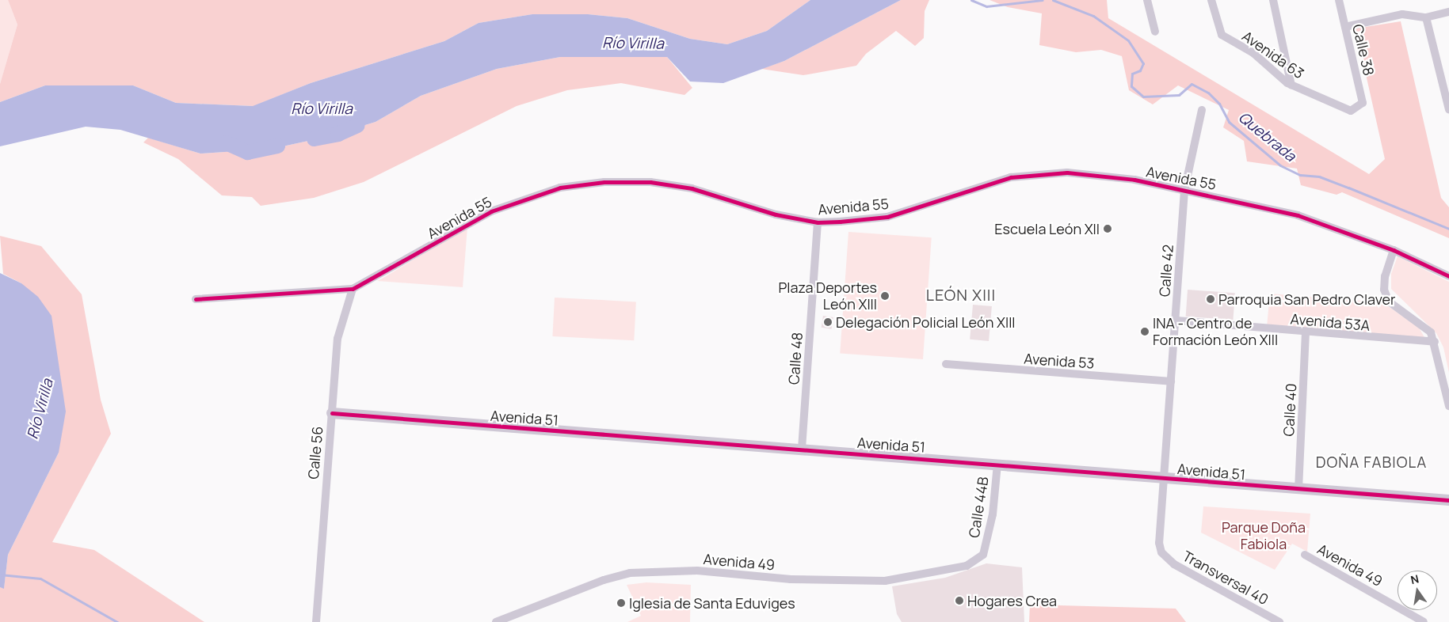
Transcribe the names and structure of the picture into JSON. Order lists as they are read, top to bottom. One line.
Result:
{"streets":{"street":["Calle 38","Avenida 63","Avenida 55","Calle 42","Avenida 53A","Calle 48","Avenida 53","Calle 40","Avenida 51","Calle 56","Calle 44B","Avenida 49","Transversal 40"]},"crossings":[["Calle 38","Avenida 63"],["Avenida 55","Calle 42"],["Avenida 55","Calle 48"],["Avenida 55","Calle 56"],["Calle 42","Avenida 53A"],["Calle 42","Avenida 53"],["Calle 42","Avenida 51"],["Calle 42","Transversal 40"],["Avenida 53A","Calle 40"],["Calle 48","Avenida 51"],["Calle 40","Avenida 51"],["Avenida 51","Calle 56"],["Avenida 51","Calle 44B"],["Calle 44B","Avenida 49"]],"districts":["LEÓN XIII","DOÑA FABIOLA"],"water":["Río Virilla","Quebrada"],"parks":["Parque Doña Fabiola"],"places":["Escuela León XII","Plaza Deportes León XIII","Parroquia San Pedro Claver","Delegación Policial León XIII","INA - Centro de Formación León XIII","Hogares Crea","Iglesia de Santa Eduviges"],"north":"top"}
